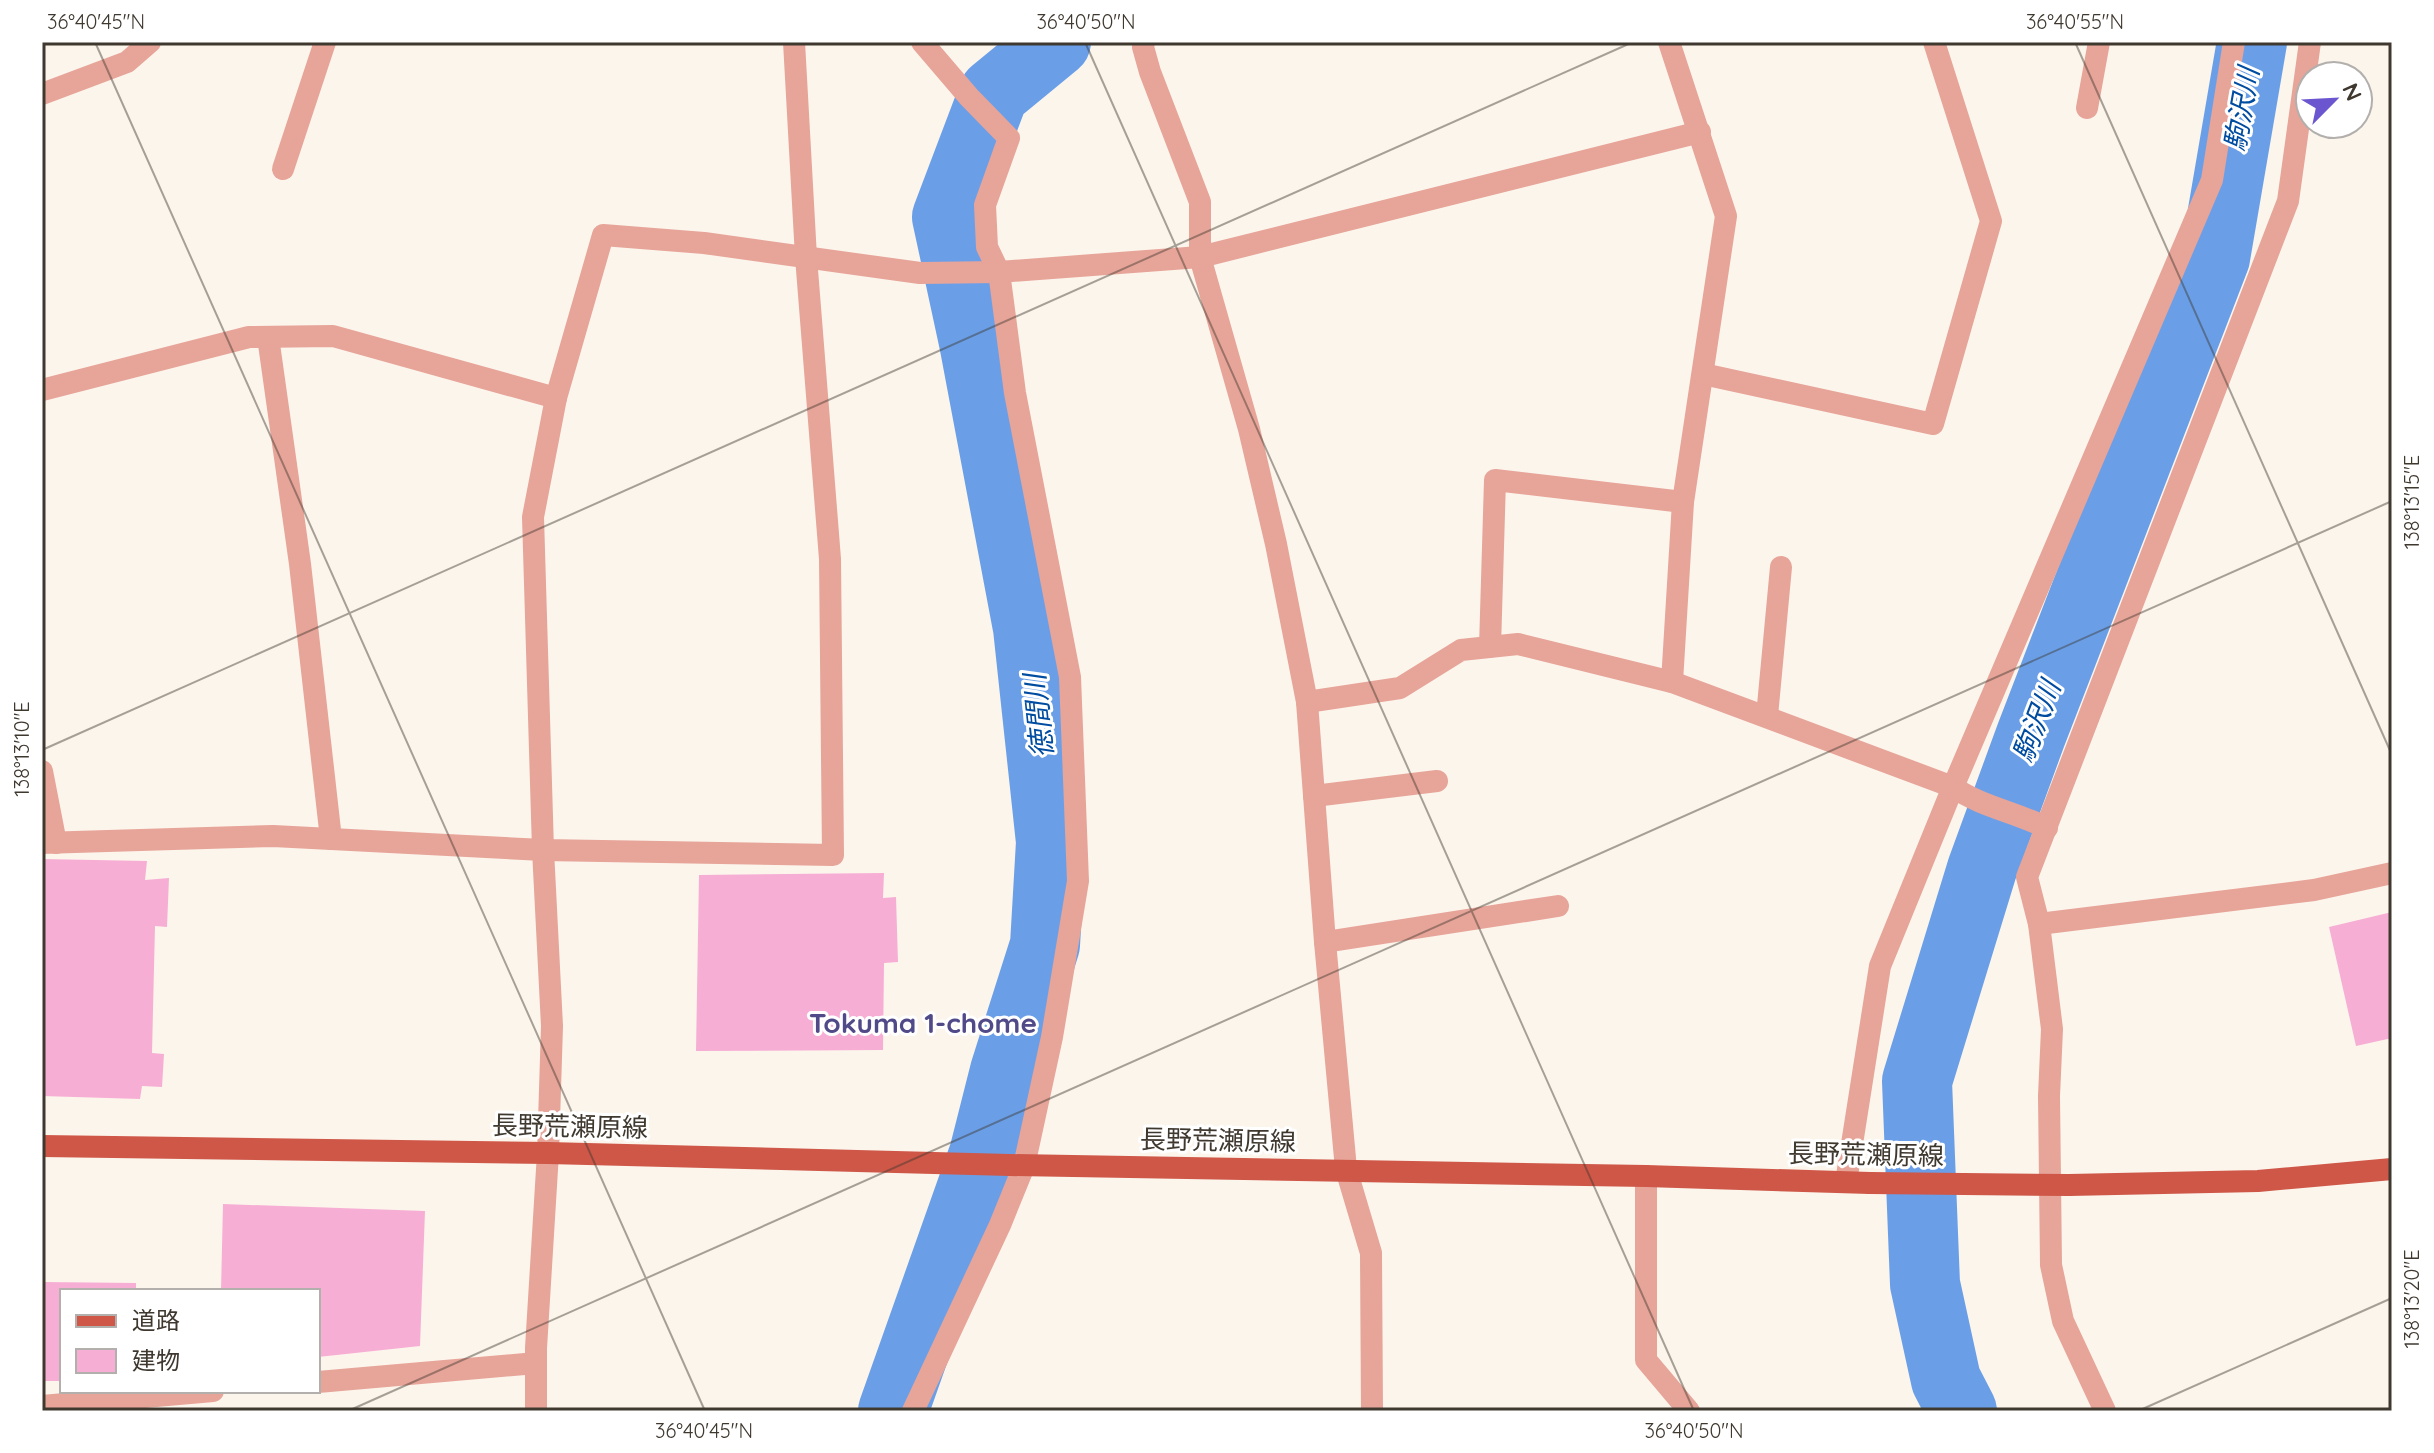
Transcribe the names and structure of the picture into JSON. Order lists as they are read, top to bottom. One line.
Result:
{"streets":{"main road":["長野荒瀬原線"]},"districts":["Tokuma 1-chome"],"water":["駒沢川","徳間川"],"legend":["道路","建物"],"north":"top right","coordinates":["36°40'45\"N","36°40'50\"N","36°40'55\"N","138°13'15\"E","138°13'10\"E","138°13'20\"E"]}
